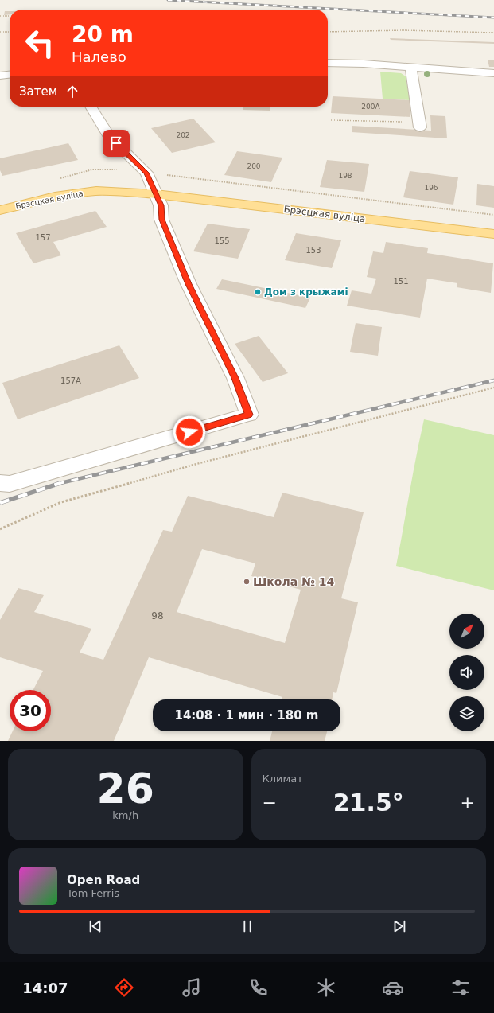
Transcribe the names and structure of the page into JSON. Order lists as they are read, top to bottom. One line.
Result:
{"streets":{"main road":["Брэсцкая вуліца"]},"places":["Дом з крыжамі","Школа № 14"],"house_numbers":["200А","202","200","198","196","157","155","153","151","157А","98"],"north":"top right","page":{"turn":["20 m","Налево"],"then":"Затем","limit":"30","trip":"14:08 · 1 мин · 180 m","tile":[["26","km/h"],"Климат"],"heat":["−","21.5°","+"],"song":["Open Road","Tom Ferris"],"tabs":"14:07"}}
